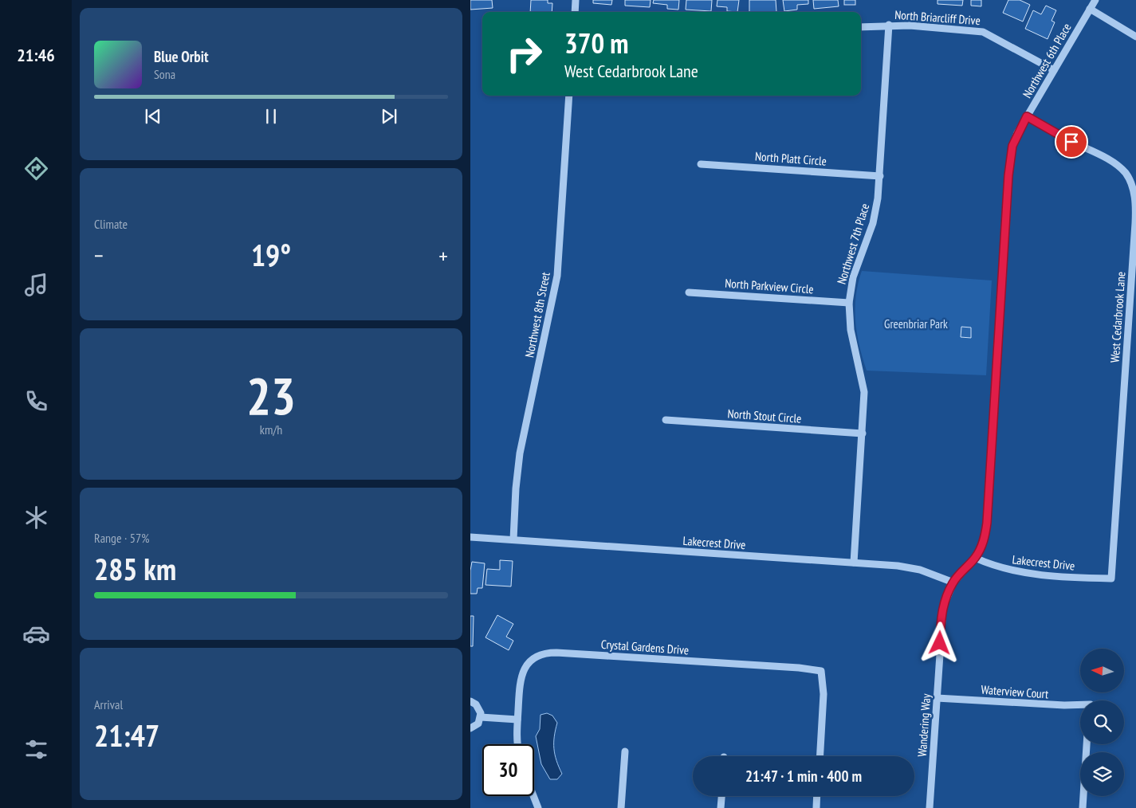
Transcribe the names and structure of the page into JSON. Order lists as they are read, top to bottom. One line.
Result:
{"streets":{"street":["North Briarcliff Drive","Northwest 6th Place","North Platt Circle","Northwest 7th Place","North Parkview Circle","Northwest 8th Street","West Cedarbrook Lane","North Stout Circle","Lakecrest Drive","Crystal Gardens Drive","Waterview Court","Wandering Way"]},"crossings":[["North Briarcliff Drive","Northwest 6th Place"],["North Briarcliff Drive","Northwest 7th Place"],["Northwest 6th Place","West Cedarbrook Lane"],["Northwest 6th Place","Lakecrest Drive"],["Northwest 6th Place","Wandering Way"],["North Platt Circle","Northwest 7th Place"],["Northwest 7th Place","North Parkview Circle"],["Northwest 7th Place","North Stout Circle"],["Northwest 7th Place","Lakecrest Drive"],["Northwest 8th Street","Lakecrest Drive"],["West Cedarbrook Lane","Lakecrest Drive"],["Waterview Court","Wandering Way"]],"parks":["Greenbriar Park"],"north":"left","page":{"tabs":"21:46","turn":["370 m","West Cedarbrook Lane"],"song":["Blue Orbit","Sona"],"tile":["Climate",["23","km/h"],["Range · 57%","285 km"],["Arrival","21:47"]],"heat":["−","19°","+"],"limit":"30","trip":"21:47 · 1 min · 400 m"}}
